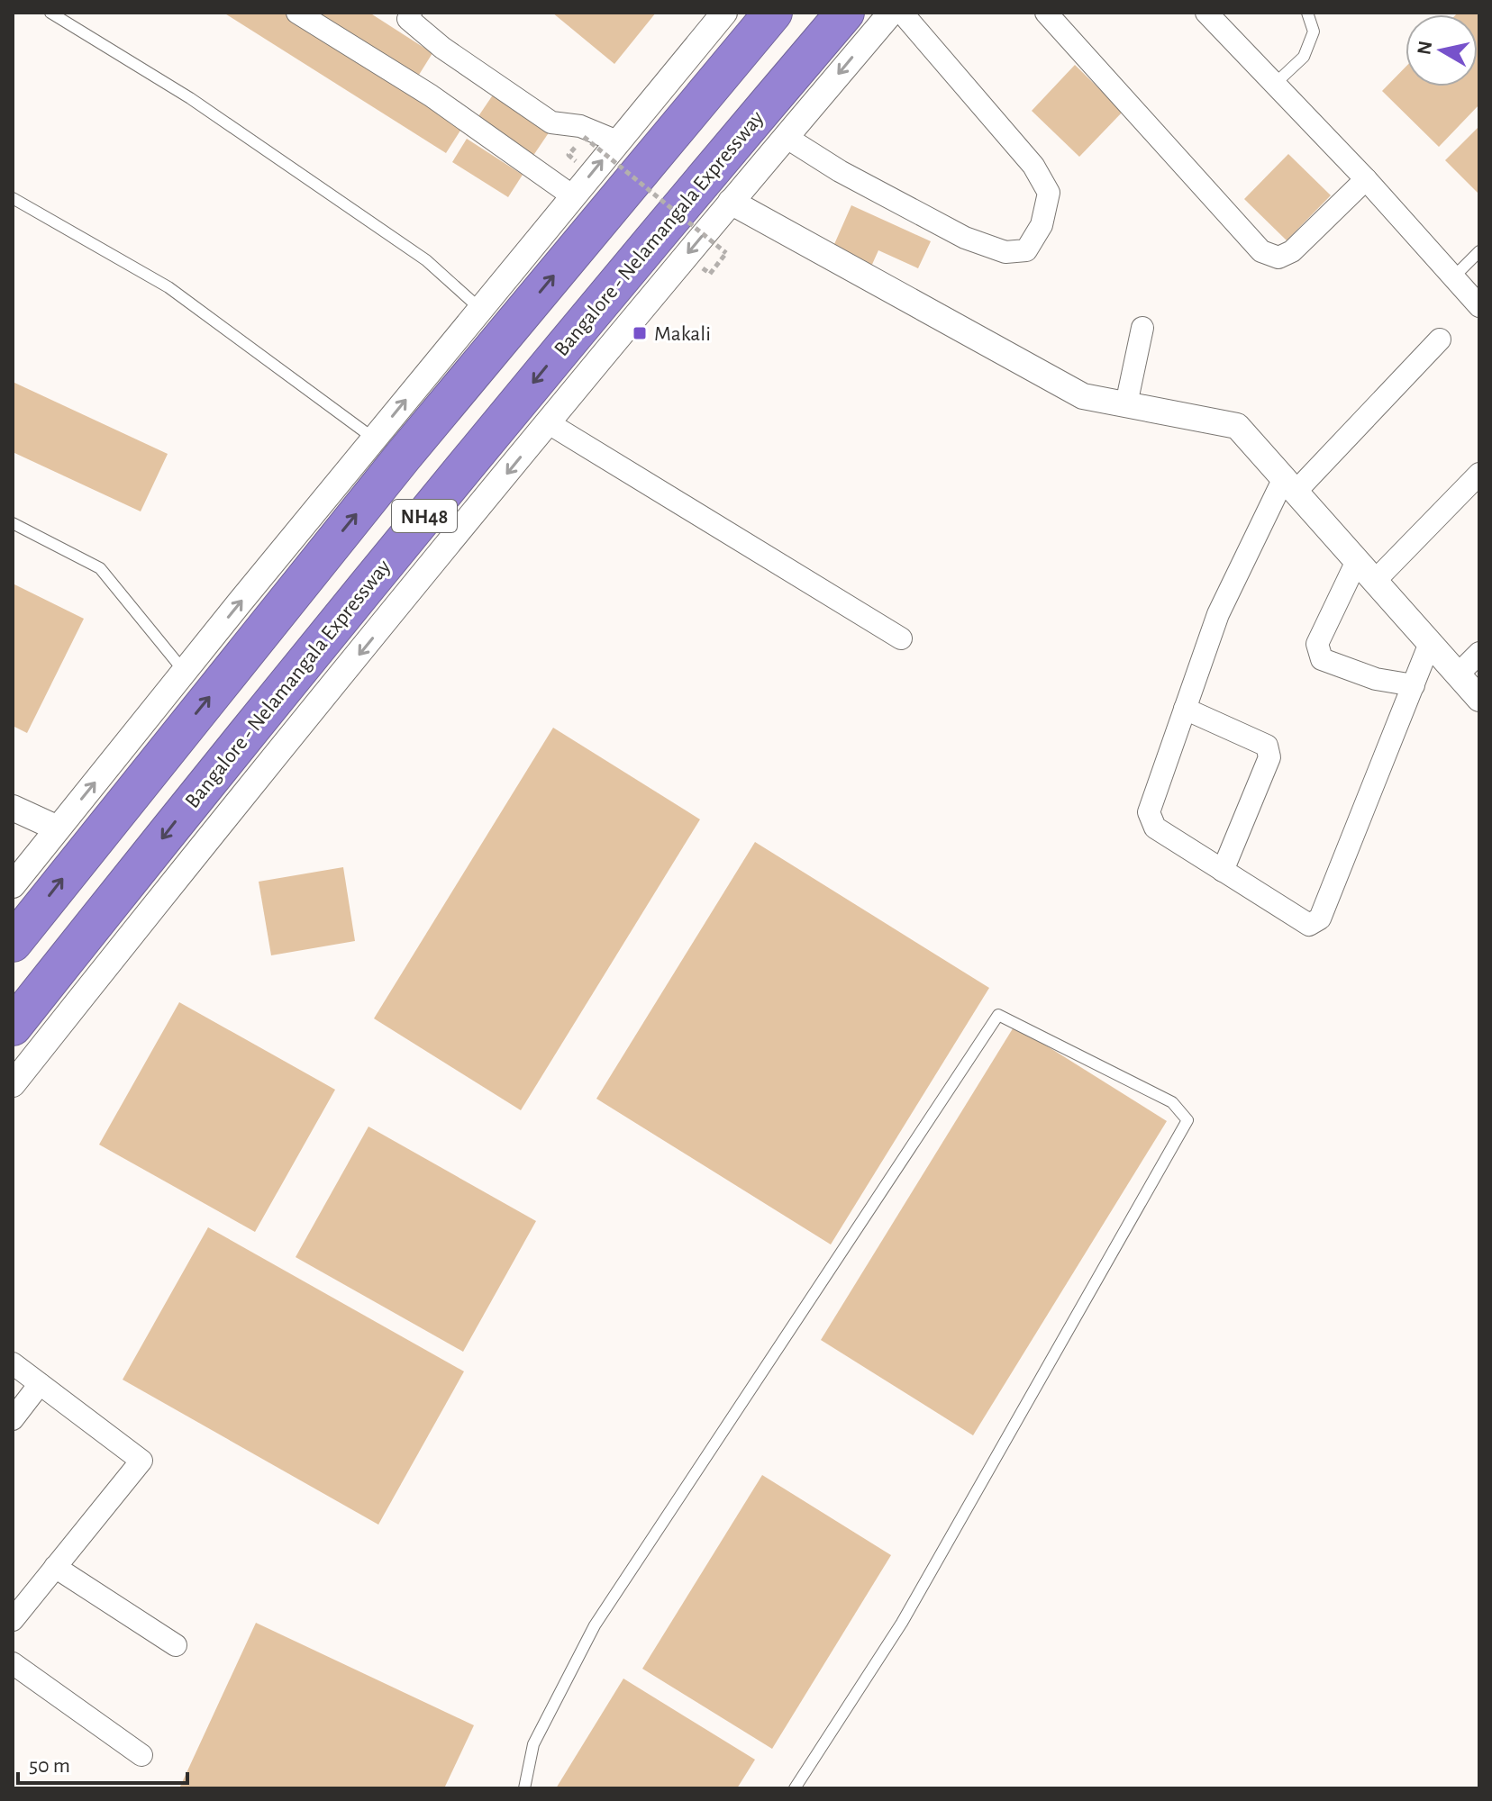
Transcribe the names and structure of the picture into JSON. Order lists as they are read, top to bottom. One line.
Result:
{"streets":{"highway":["Bangalore - Nelamangala Expressway","NH48"]},"places":{"transit":["Makali"]},"scale_bar":"50 m","north":"left"}
